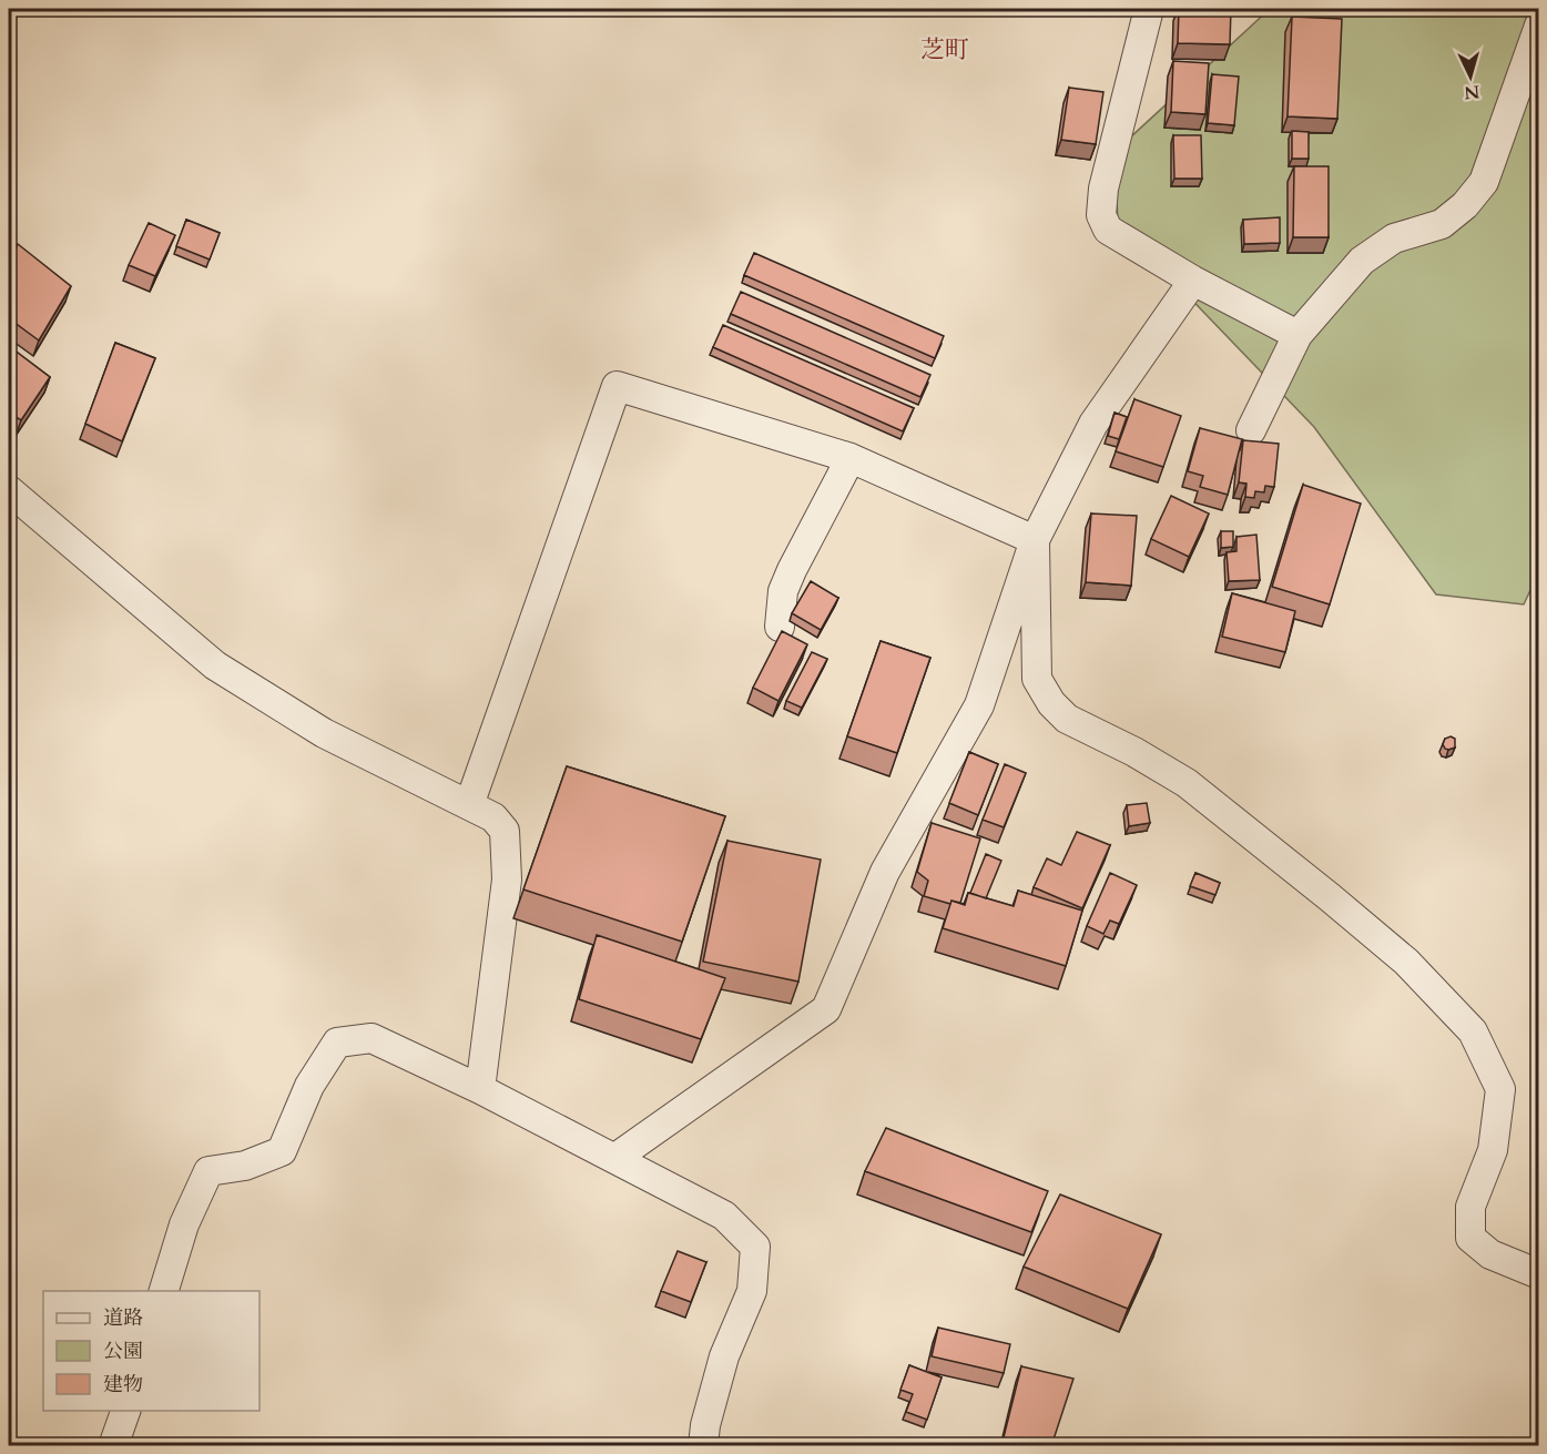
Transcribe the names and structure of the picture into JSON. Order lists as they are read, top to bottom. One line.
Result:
{"districts":["芝町"],"legend":["道路","公園","建物"],"north":"bottom"}
